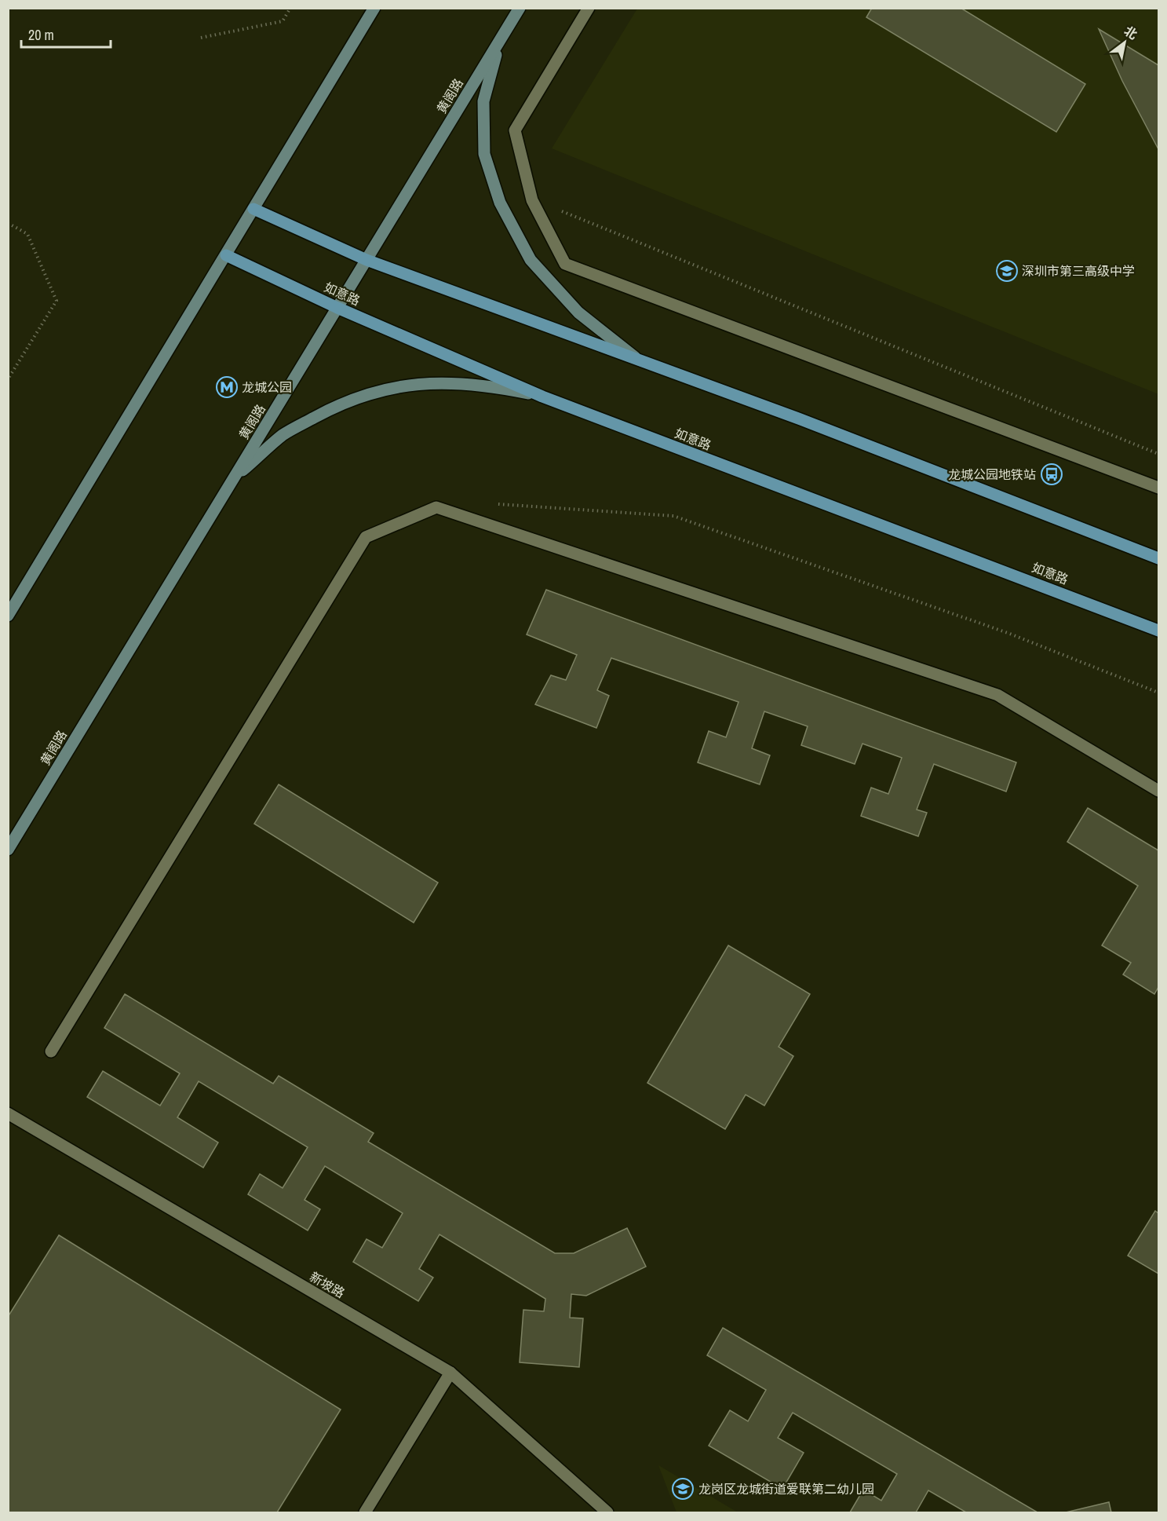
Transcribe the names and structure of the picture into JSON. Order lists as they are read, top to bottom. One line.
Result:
{"streets":{"main road":["黄阁路","如意路"],"street":["新坡路"]},"crossings":[["黄阁路","如意路"]],"places":{"school or university":["深圳市第三高级中学","龙岗区龙城街道爱联第二幼儿园"],"metro station":["龙城公园"],"bus stop":["龙城公园地铁站"]},"scale_bar":"20 m","north":"top right"}
